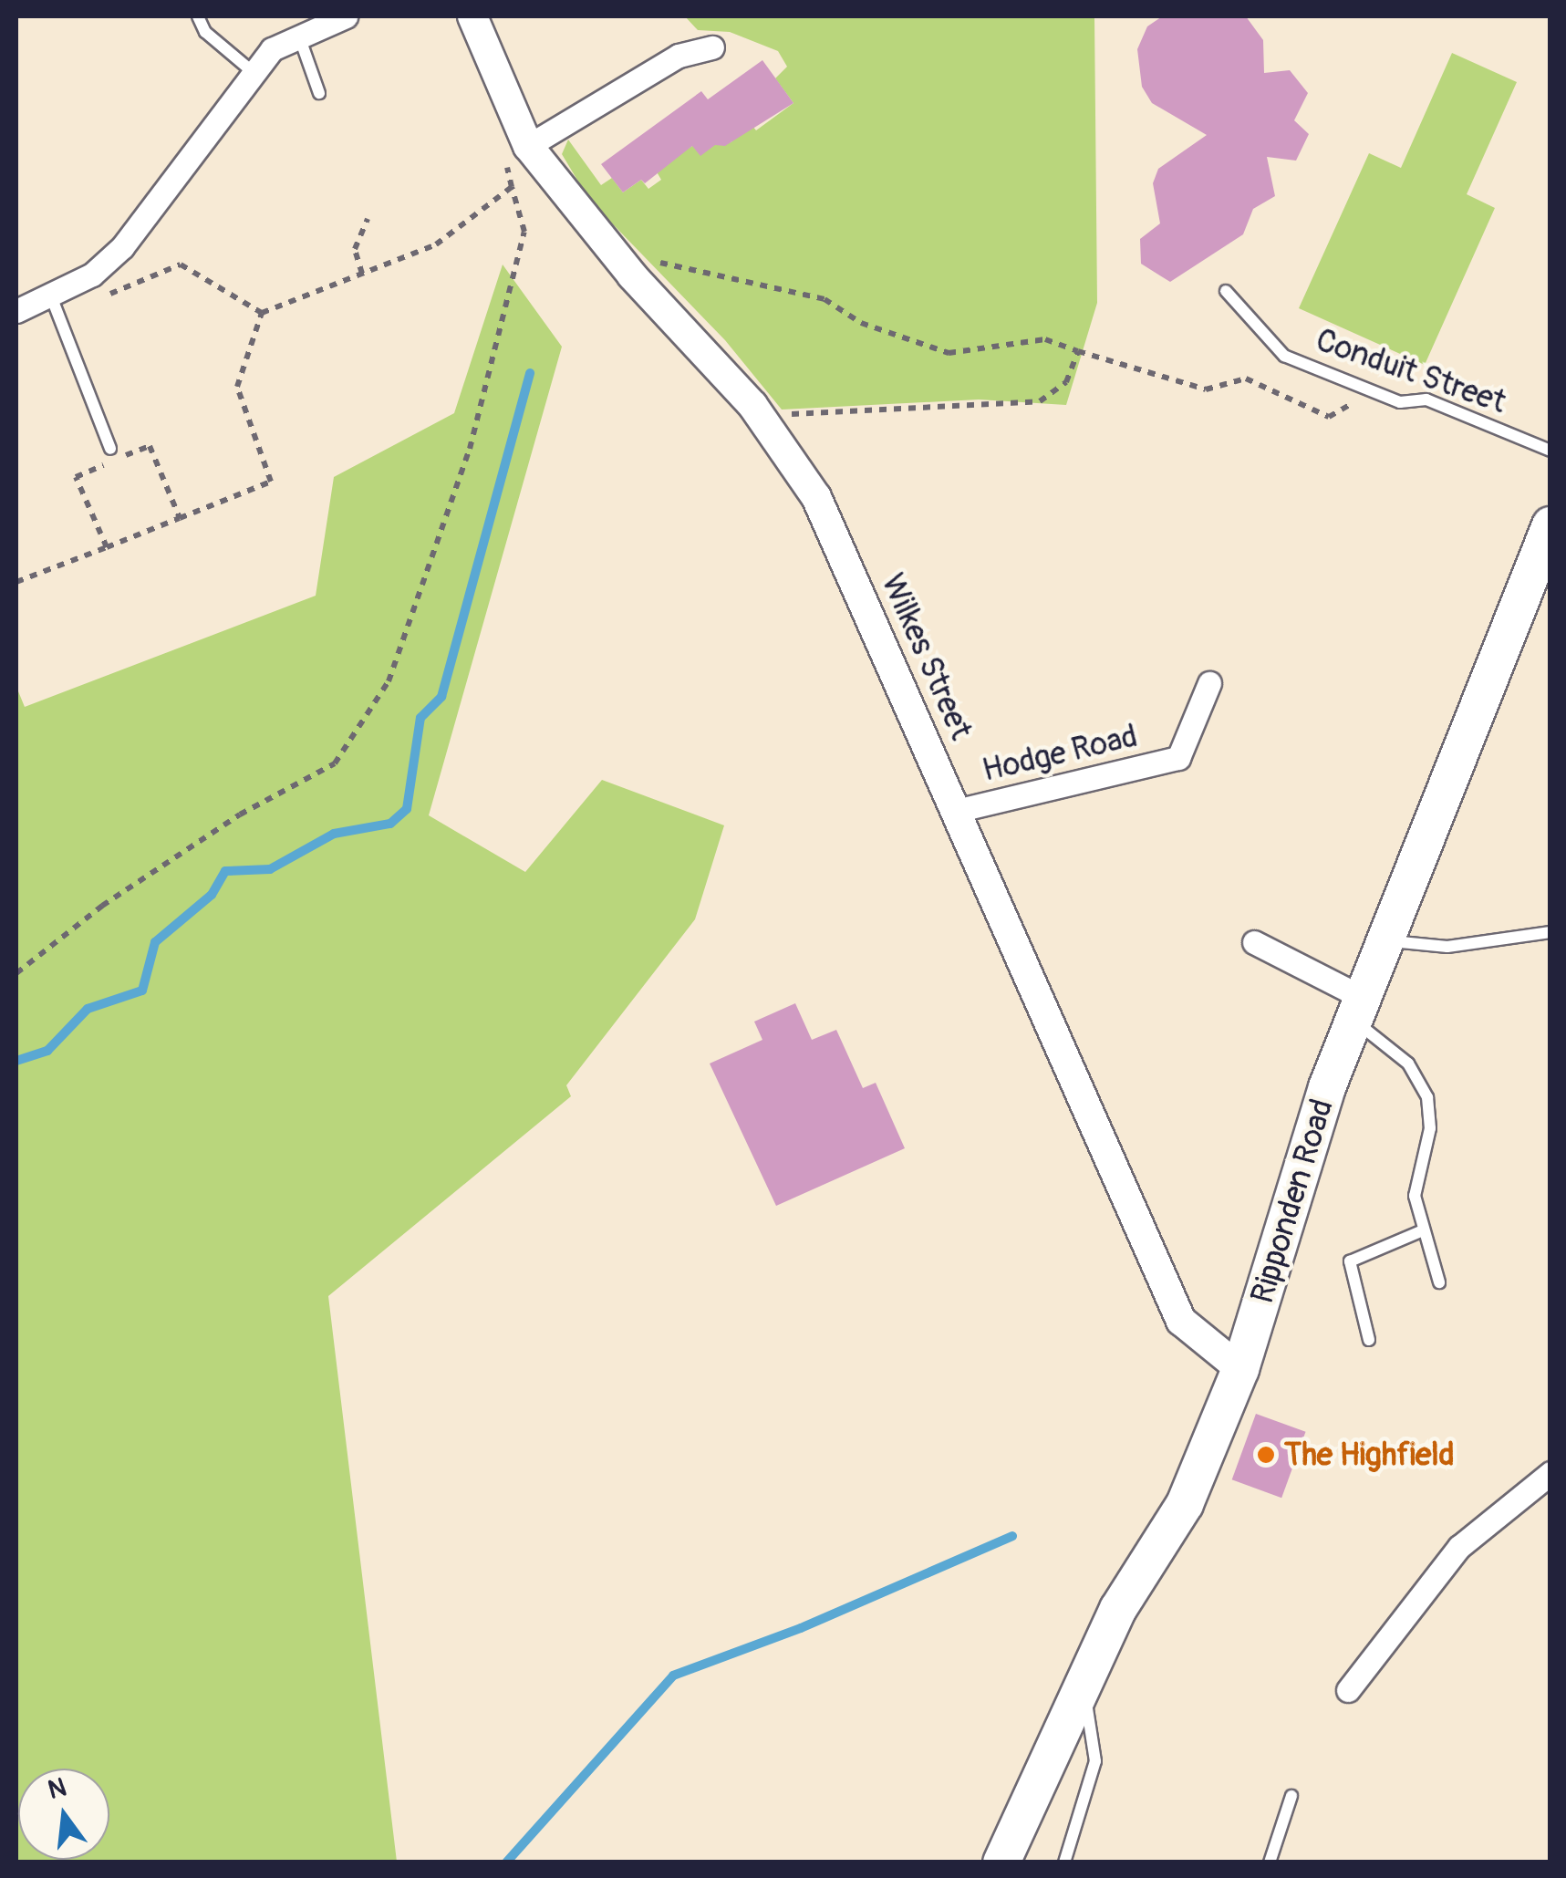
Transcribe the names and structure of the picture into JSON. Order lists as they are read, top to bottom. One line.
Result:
{"streets":{"main road":["Ripponden Road"],"street":["Wilkes Street","Hodge Road"],"lane":["Conduit Street"]},"crossings":[["Wilkes Street","Hodge Road"],["Wilkes Street","Ripponden Road"]],"places":["The Highfield"],"north":"top"}
